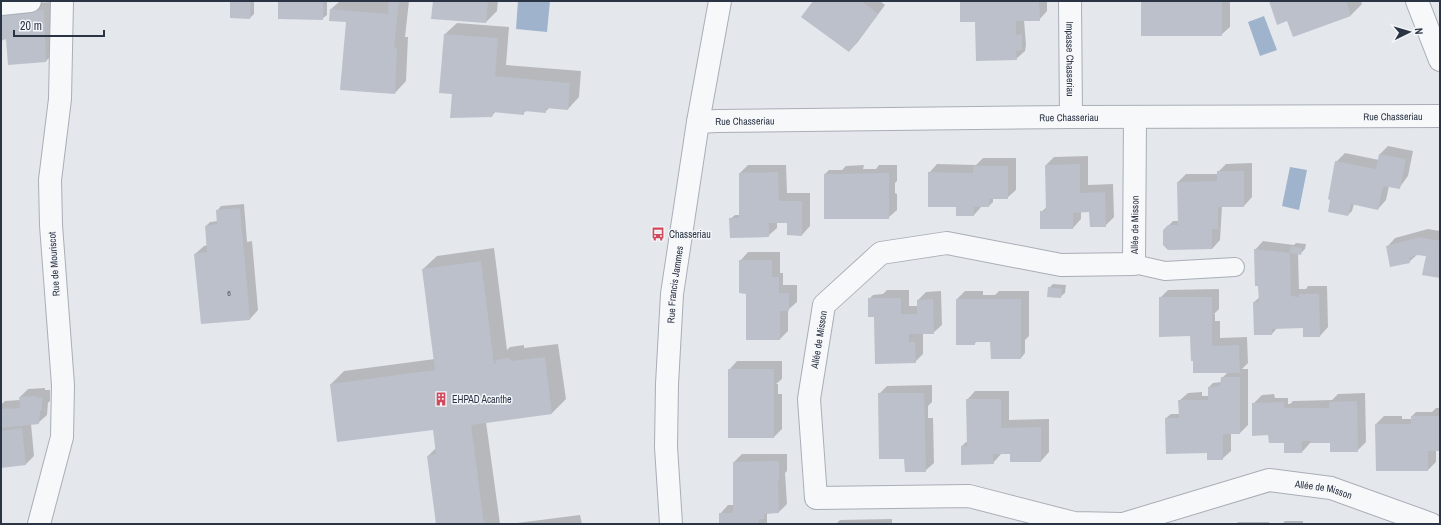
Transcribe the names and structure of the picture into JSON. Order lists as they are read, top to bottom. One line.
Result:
{"streets":{"street":["Impasse Chasseriau","Rue Chasseriau","Allée de Misson","Rue de Mouriscot","Rue Francis Jammes"]},"crossings":[["Impasse Chasseriau","Rue Chasseriau"],["Rue Chasseriau","Allée de Misson"],["Rue Chasseriau","Rue Francis Jammes"]],"places":{"bus stop":["Chasseriau"],"building":["EHPAD Acanthe"]},"house_numbers":["6"],"scale_bar":"20 m","north":"right"}
